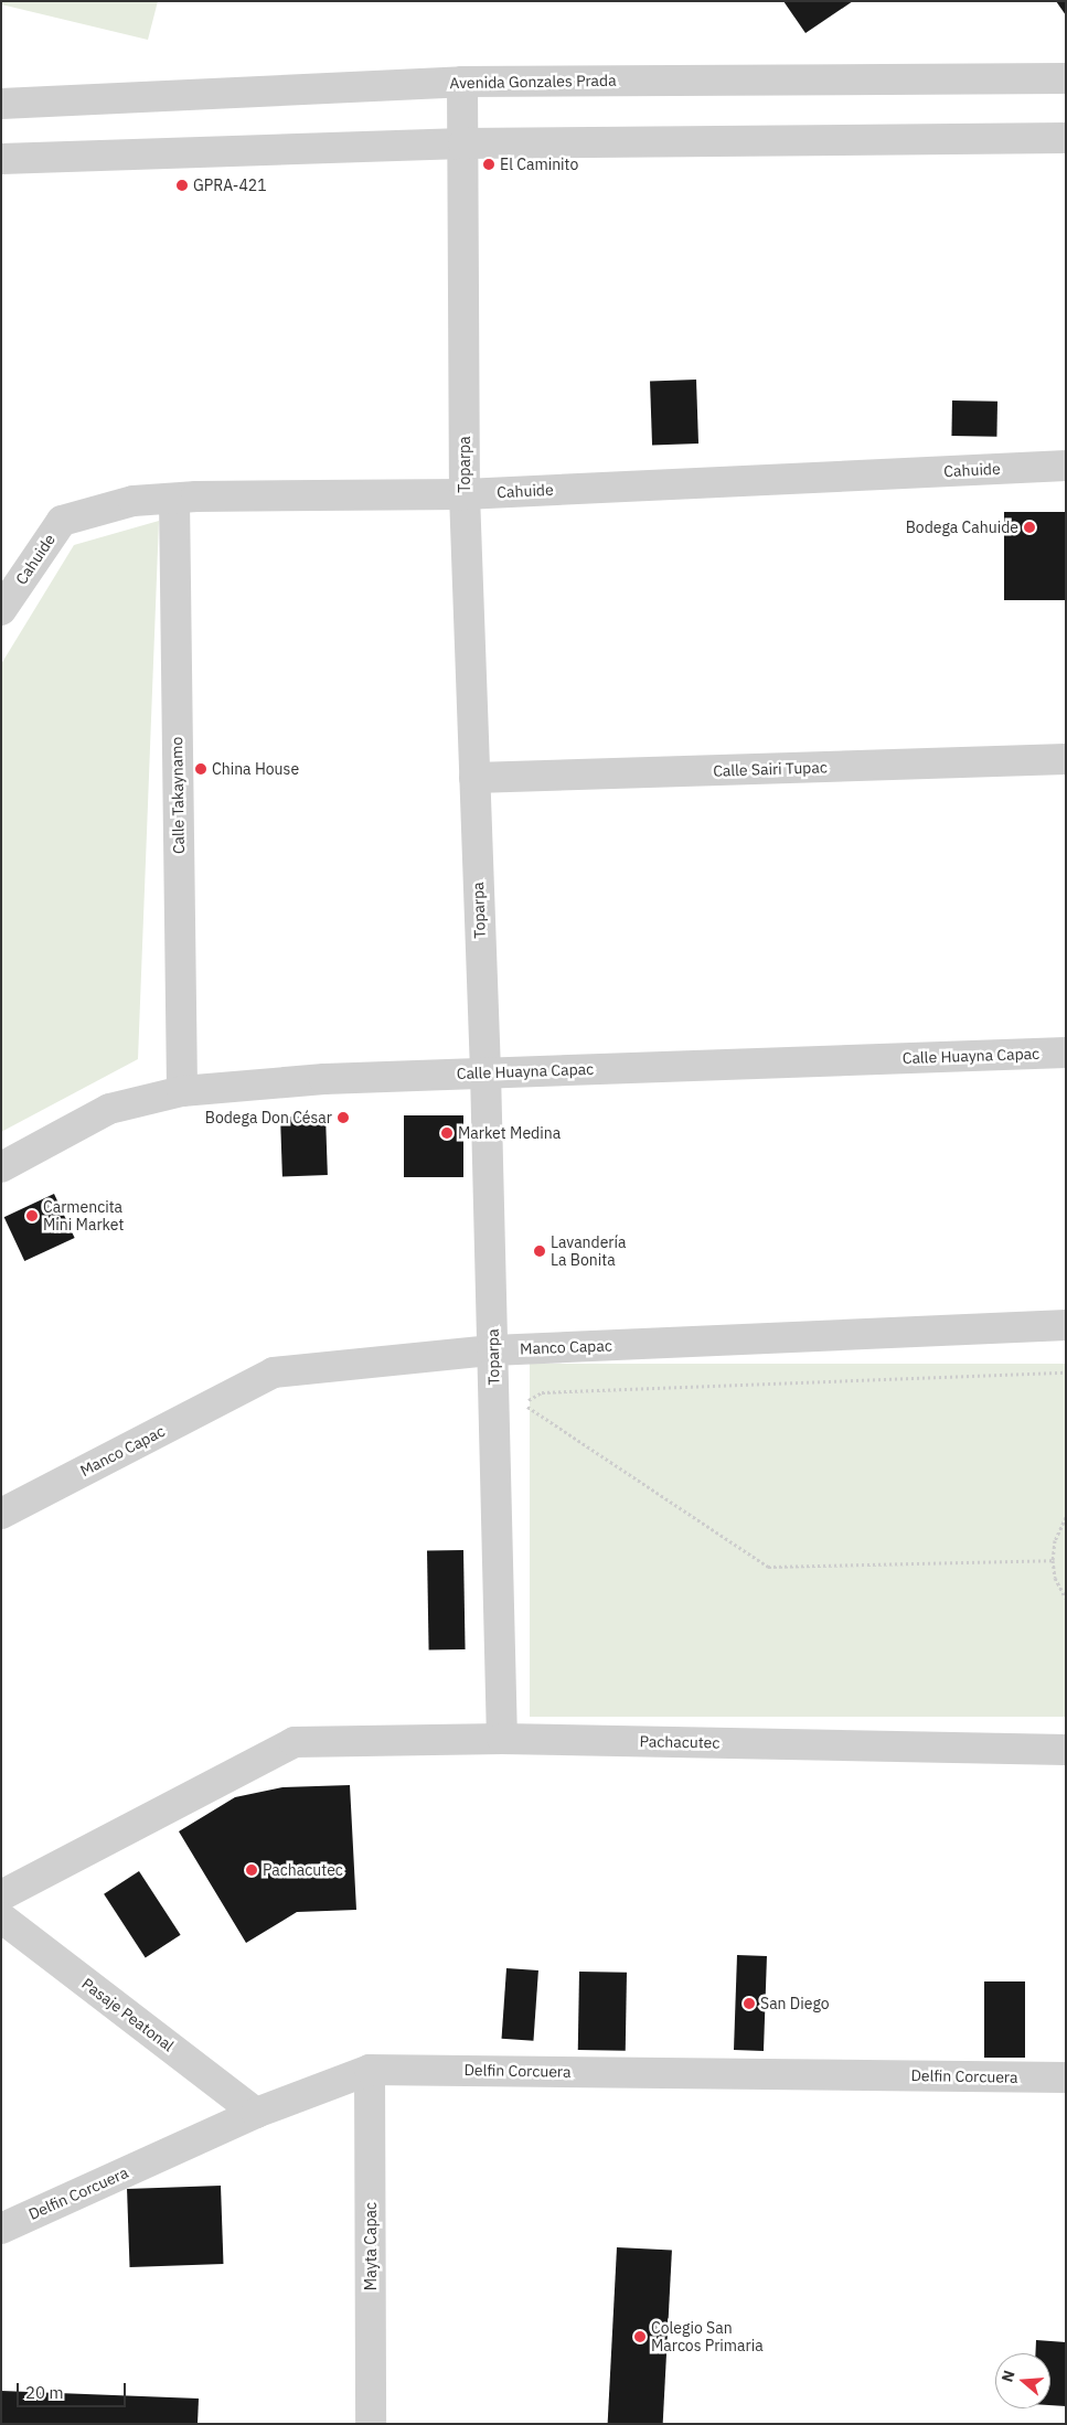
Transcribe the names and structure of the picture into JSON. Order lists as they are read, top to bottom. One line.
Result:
{"streets":{"street":["Avenida Gonzales Prada","Toparpa","Cahuide","Calle Sairi Tupac","Calle Takaynamo","Calle Huayna Capac","Manco Capac","Pachacutec","Pasaje Peatonal","Delfin Corcuera","Mayta Capac"]},"crossings":[["Avenida Gonzales Prada","Toparpa"],["Toparpa","Cahuide"],["Toparpa","Calle Sairi Tupac"],["Toparpa","Calle Huayna Capac"],["Toparpa","Manco Capac"],["Toparpa","Pachacutec"],["Cahuide","Calle Takaynamo"],["Calle Takaynamo","Calle Huayna Capac"],["Pasaje Peatonal","Delfin Corcuera"],["Delfin Corcuera","Mayta Capac"]],"places":["El Caminito","GPRA-421","Bodega Cahuide","China House","Bodega Don César","Market Medina","Carmencita Mini Market","Lavandería La Bonita","Pachacutec","San Diego","Colegio San Marcos Primaria"],"scale_bar":"20 m","north":"left"}
